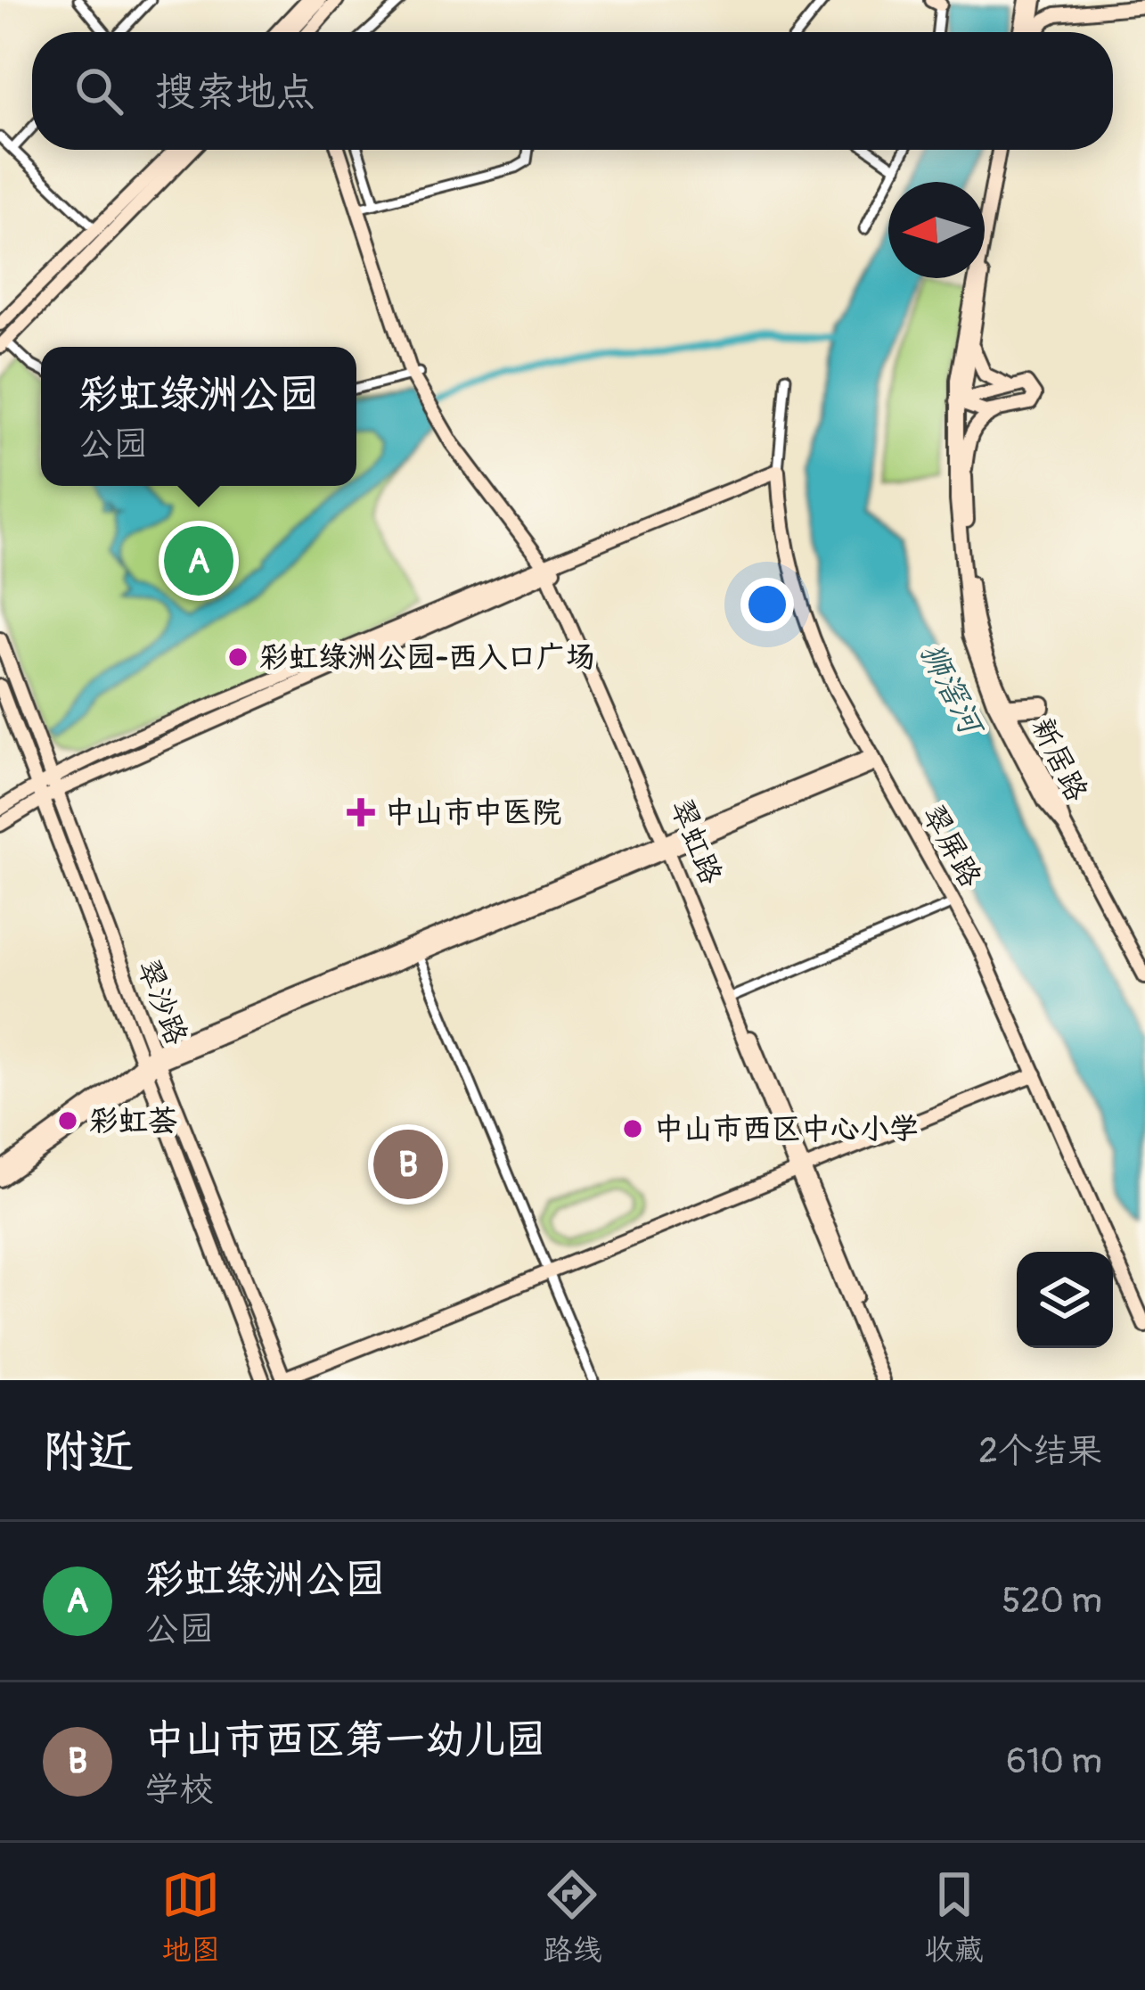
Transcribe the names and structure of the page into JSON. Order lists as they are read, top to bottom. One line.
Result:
{"streets":{"street":["新居路","翠虹路","翠屏路","翠沙路"]},"water":["狮滘河"],"places":{"other":["彩虹绿洲公园-西入口广场","彩虹荟","中山市西区中心小学"],"health":["中山市中医院"]},"north":"left","page":{"search":"搜索地点","popup":["彩虹绿洲公园","公园"],"pins":["A","B"],"heading":["附近","2个结果"],"list":[{"mark":"A","name":"彩虹绿洲公园","note":"公园","value":"520 m"},{"mark":"B","name":"中山市西区第一幼儿园","note":"学校","value":"610 m"}],"nav":["地图","路线","收藏"]}}
